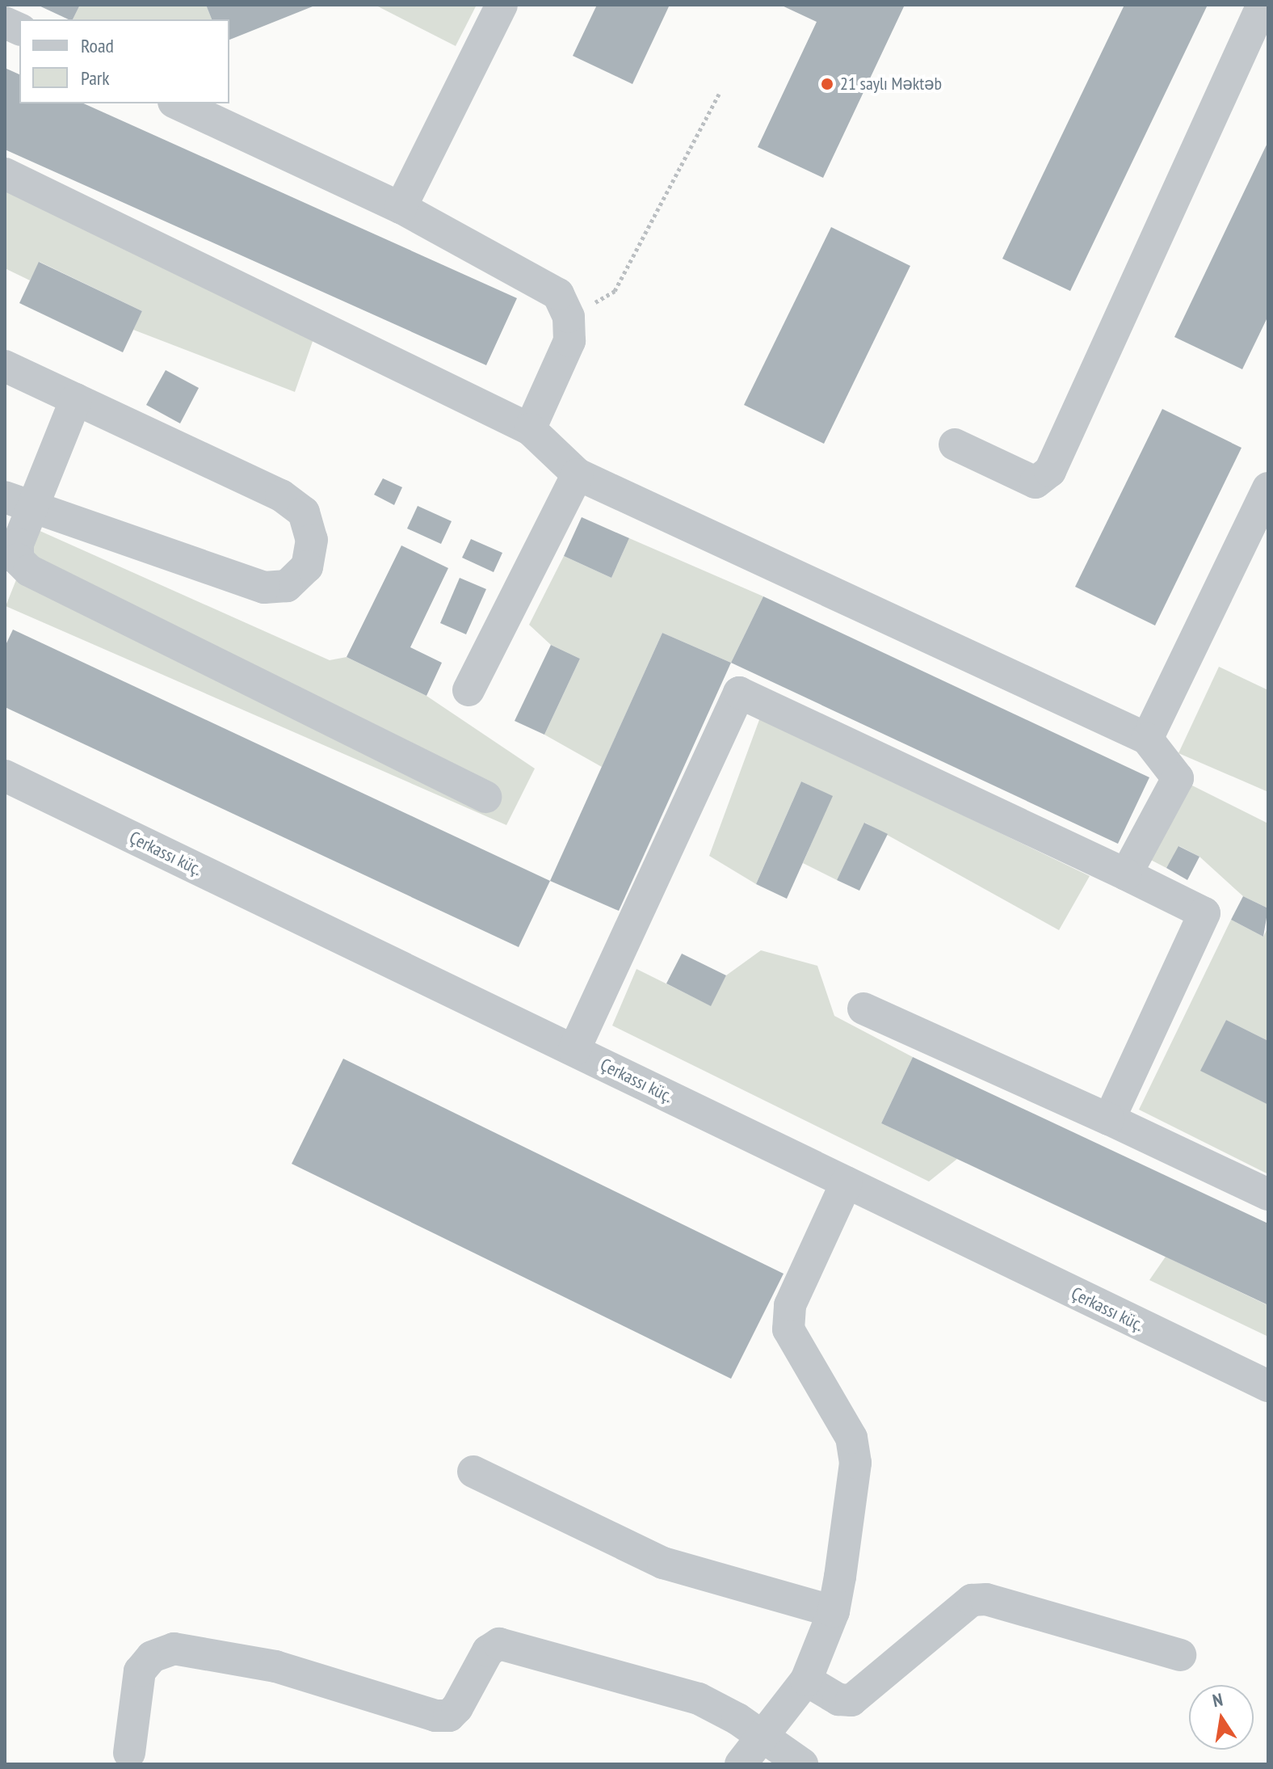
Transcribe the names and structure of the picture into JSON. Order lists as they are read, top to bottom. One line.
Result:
{"streets":{"street":["Çerkassı küç."]},"places":["21 saylı Məktəb"],"legend":["Road","Park"],"north":"top"}
